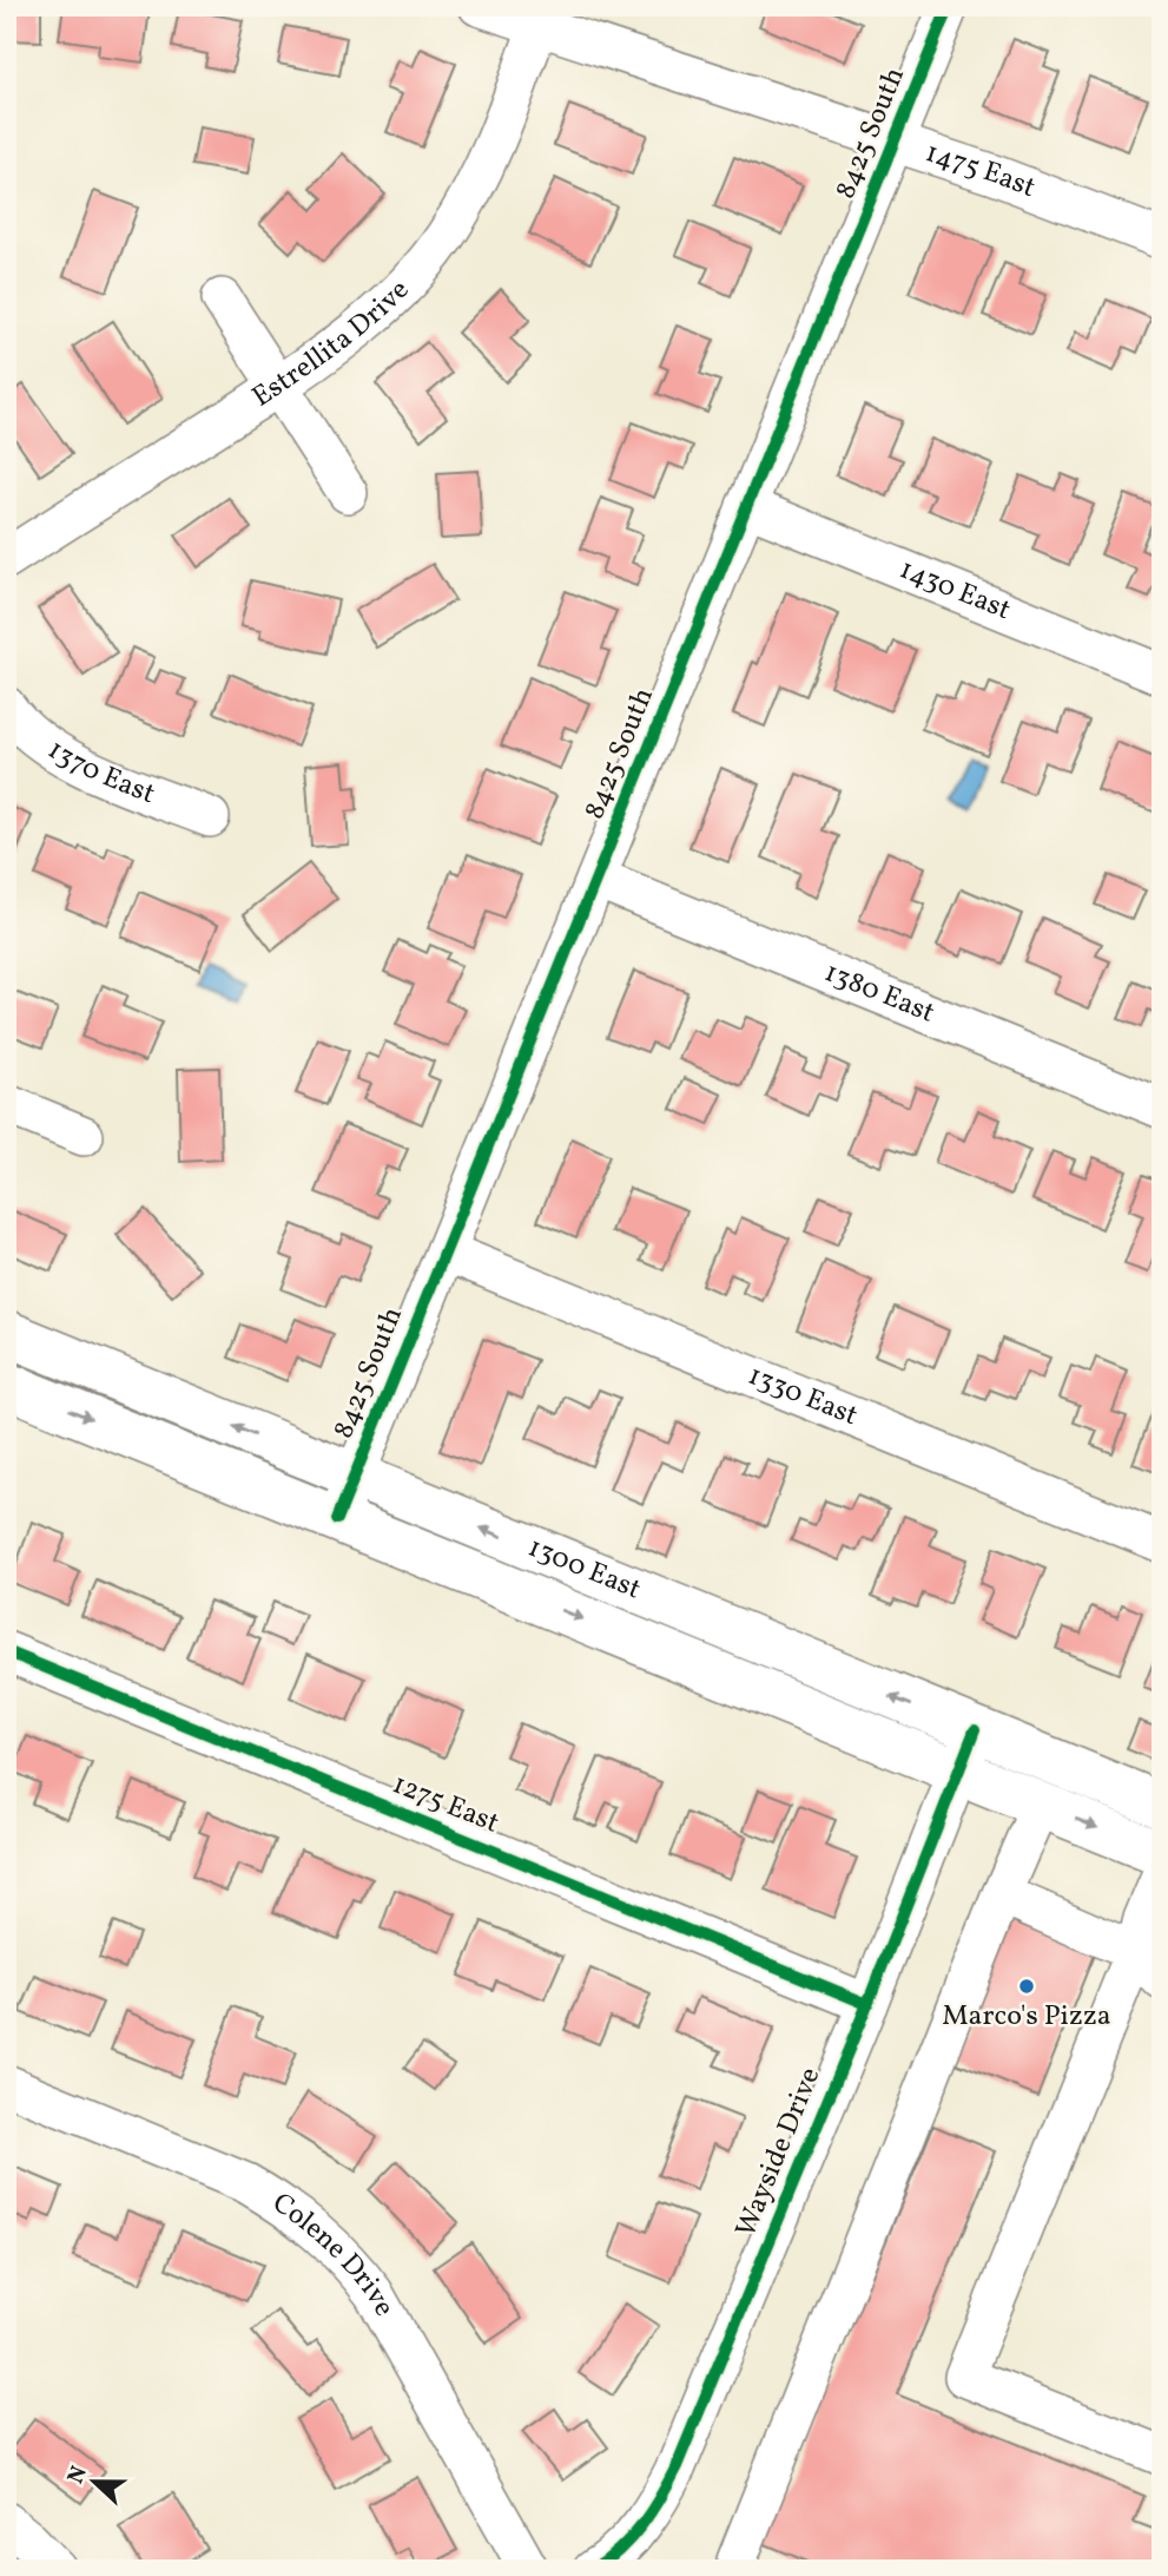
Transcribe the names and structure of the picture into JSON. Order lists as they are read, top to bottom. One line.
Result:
{"streets":{"main road":["1300 East"],"street":["8425 South","1475 East","Estrellita Drive","1430 East","1370 East","1380 East","1330 East","1275 East","Wayside Drive","Colene Drive"]},"crossings":[["8425 South","1475 East"],["8425 South","1430 East"],["8425 South","1380 East"],["8425 South","1330 East"],["8425 South","1300 East"],["1475 East","Estrellita Drive"],["1300 East","Wayside Drive"],["1275 East","Wayside Drive"]],"places":["Marco's Pizza"],"north":"left"}
